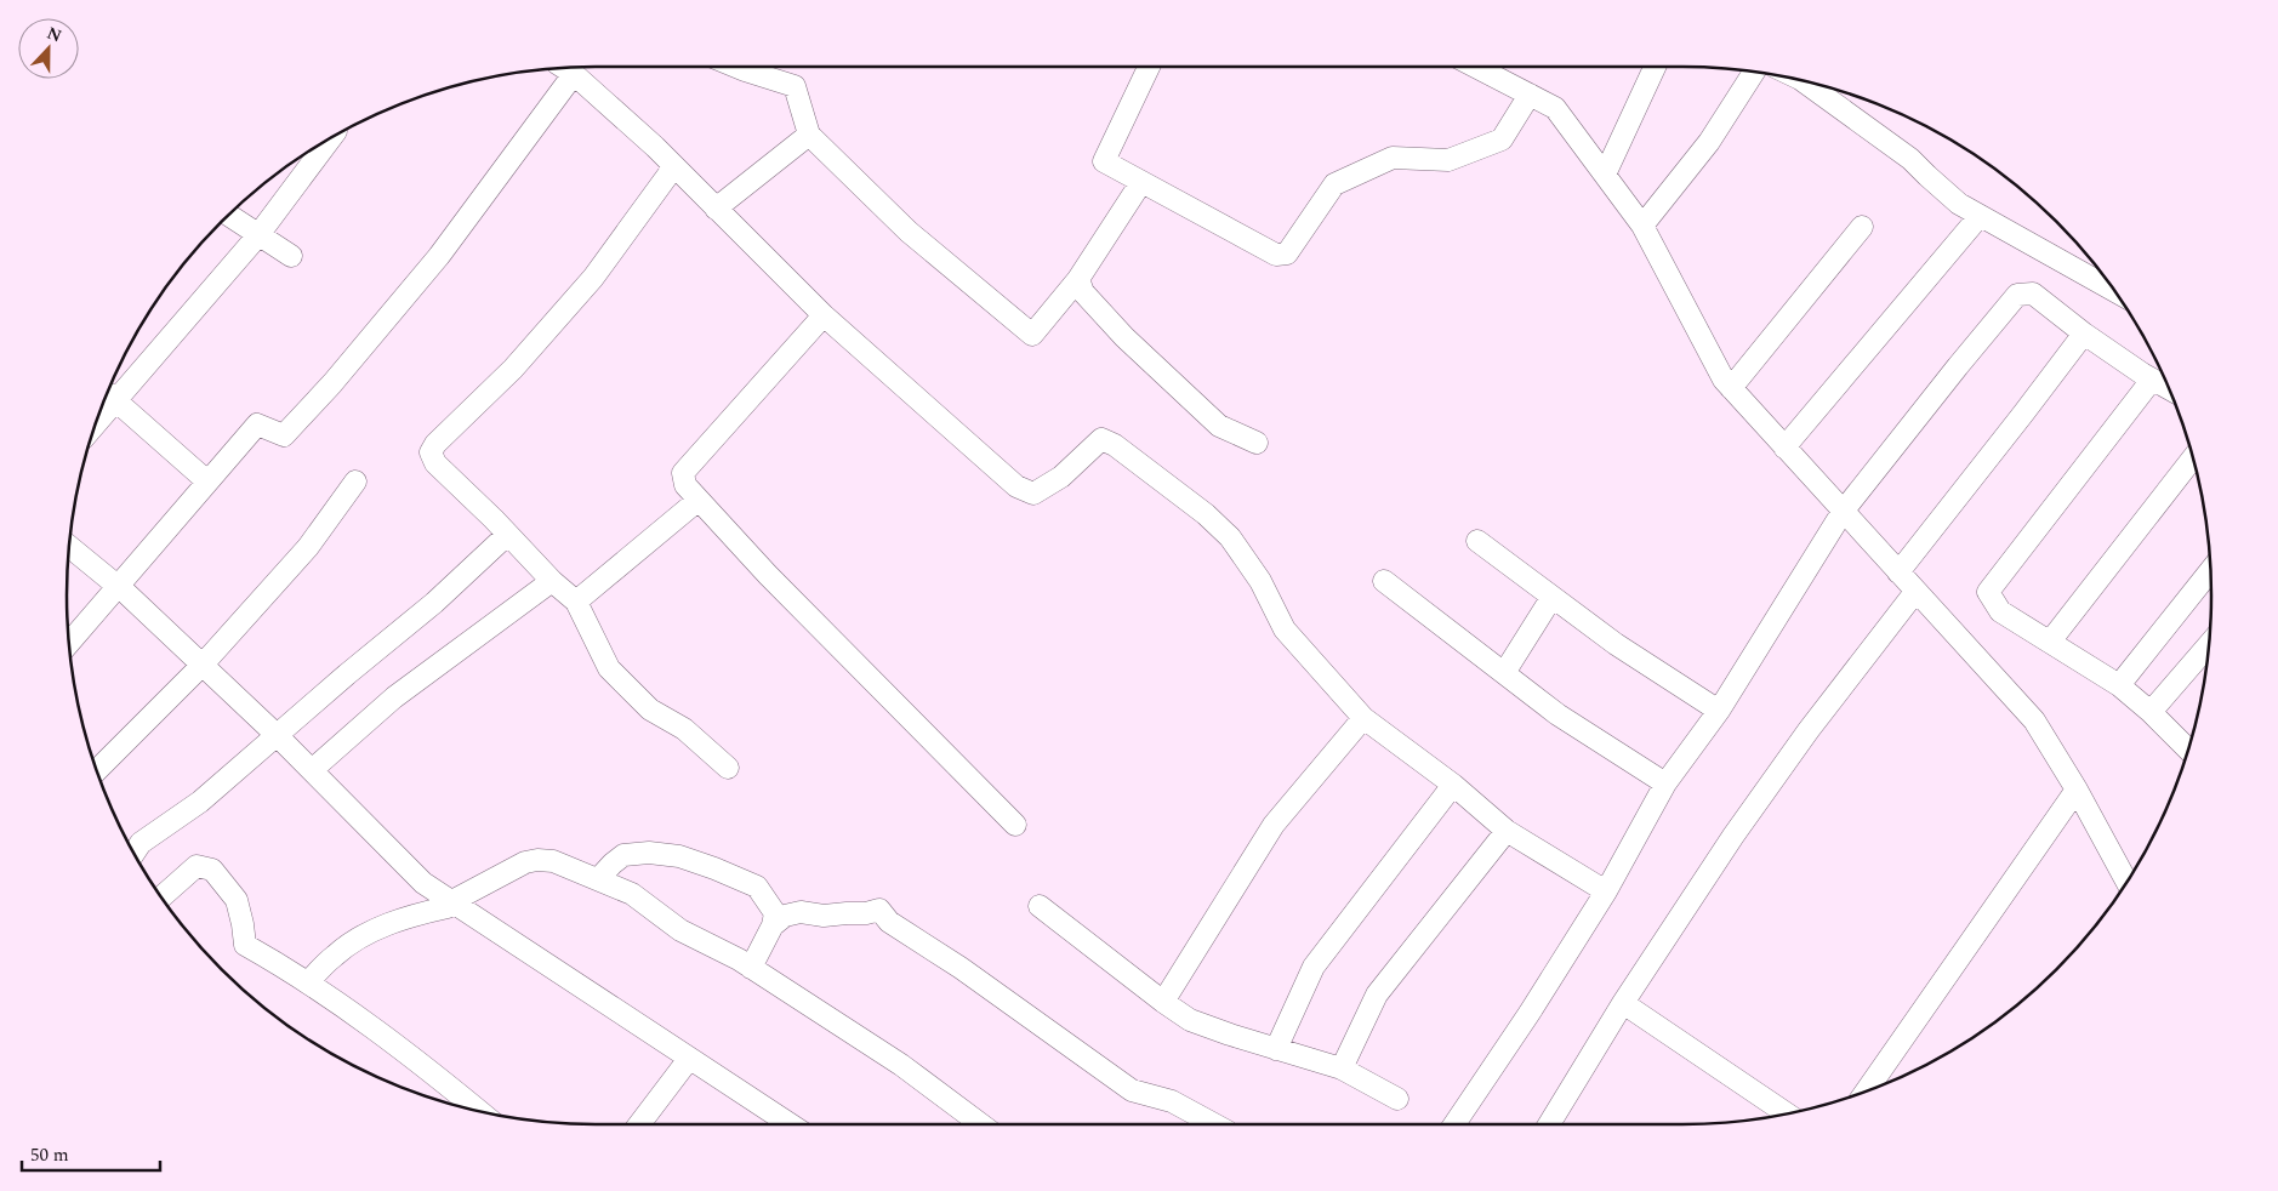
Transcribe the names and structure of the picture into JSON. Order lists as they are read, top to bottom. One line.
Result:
{"scale_bar":"50 m","north":"top"}
